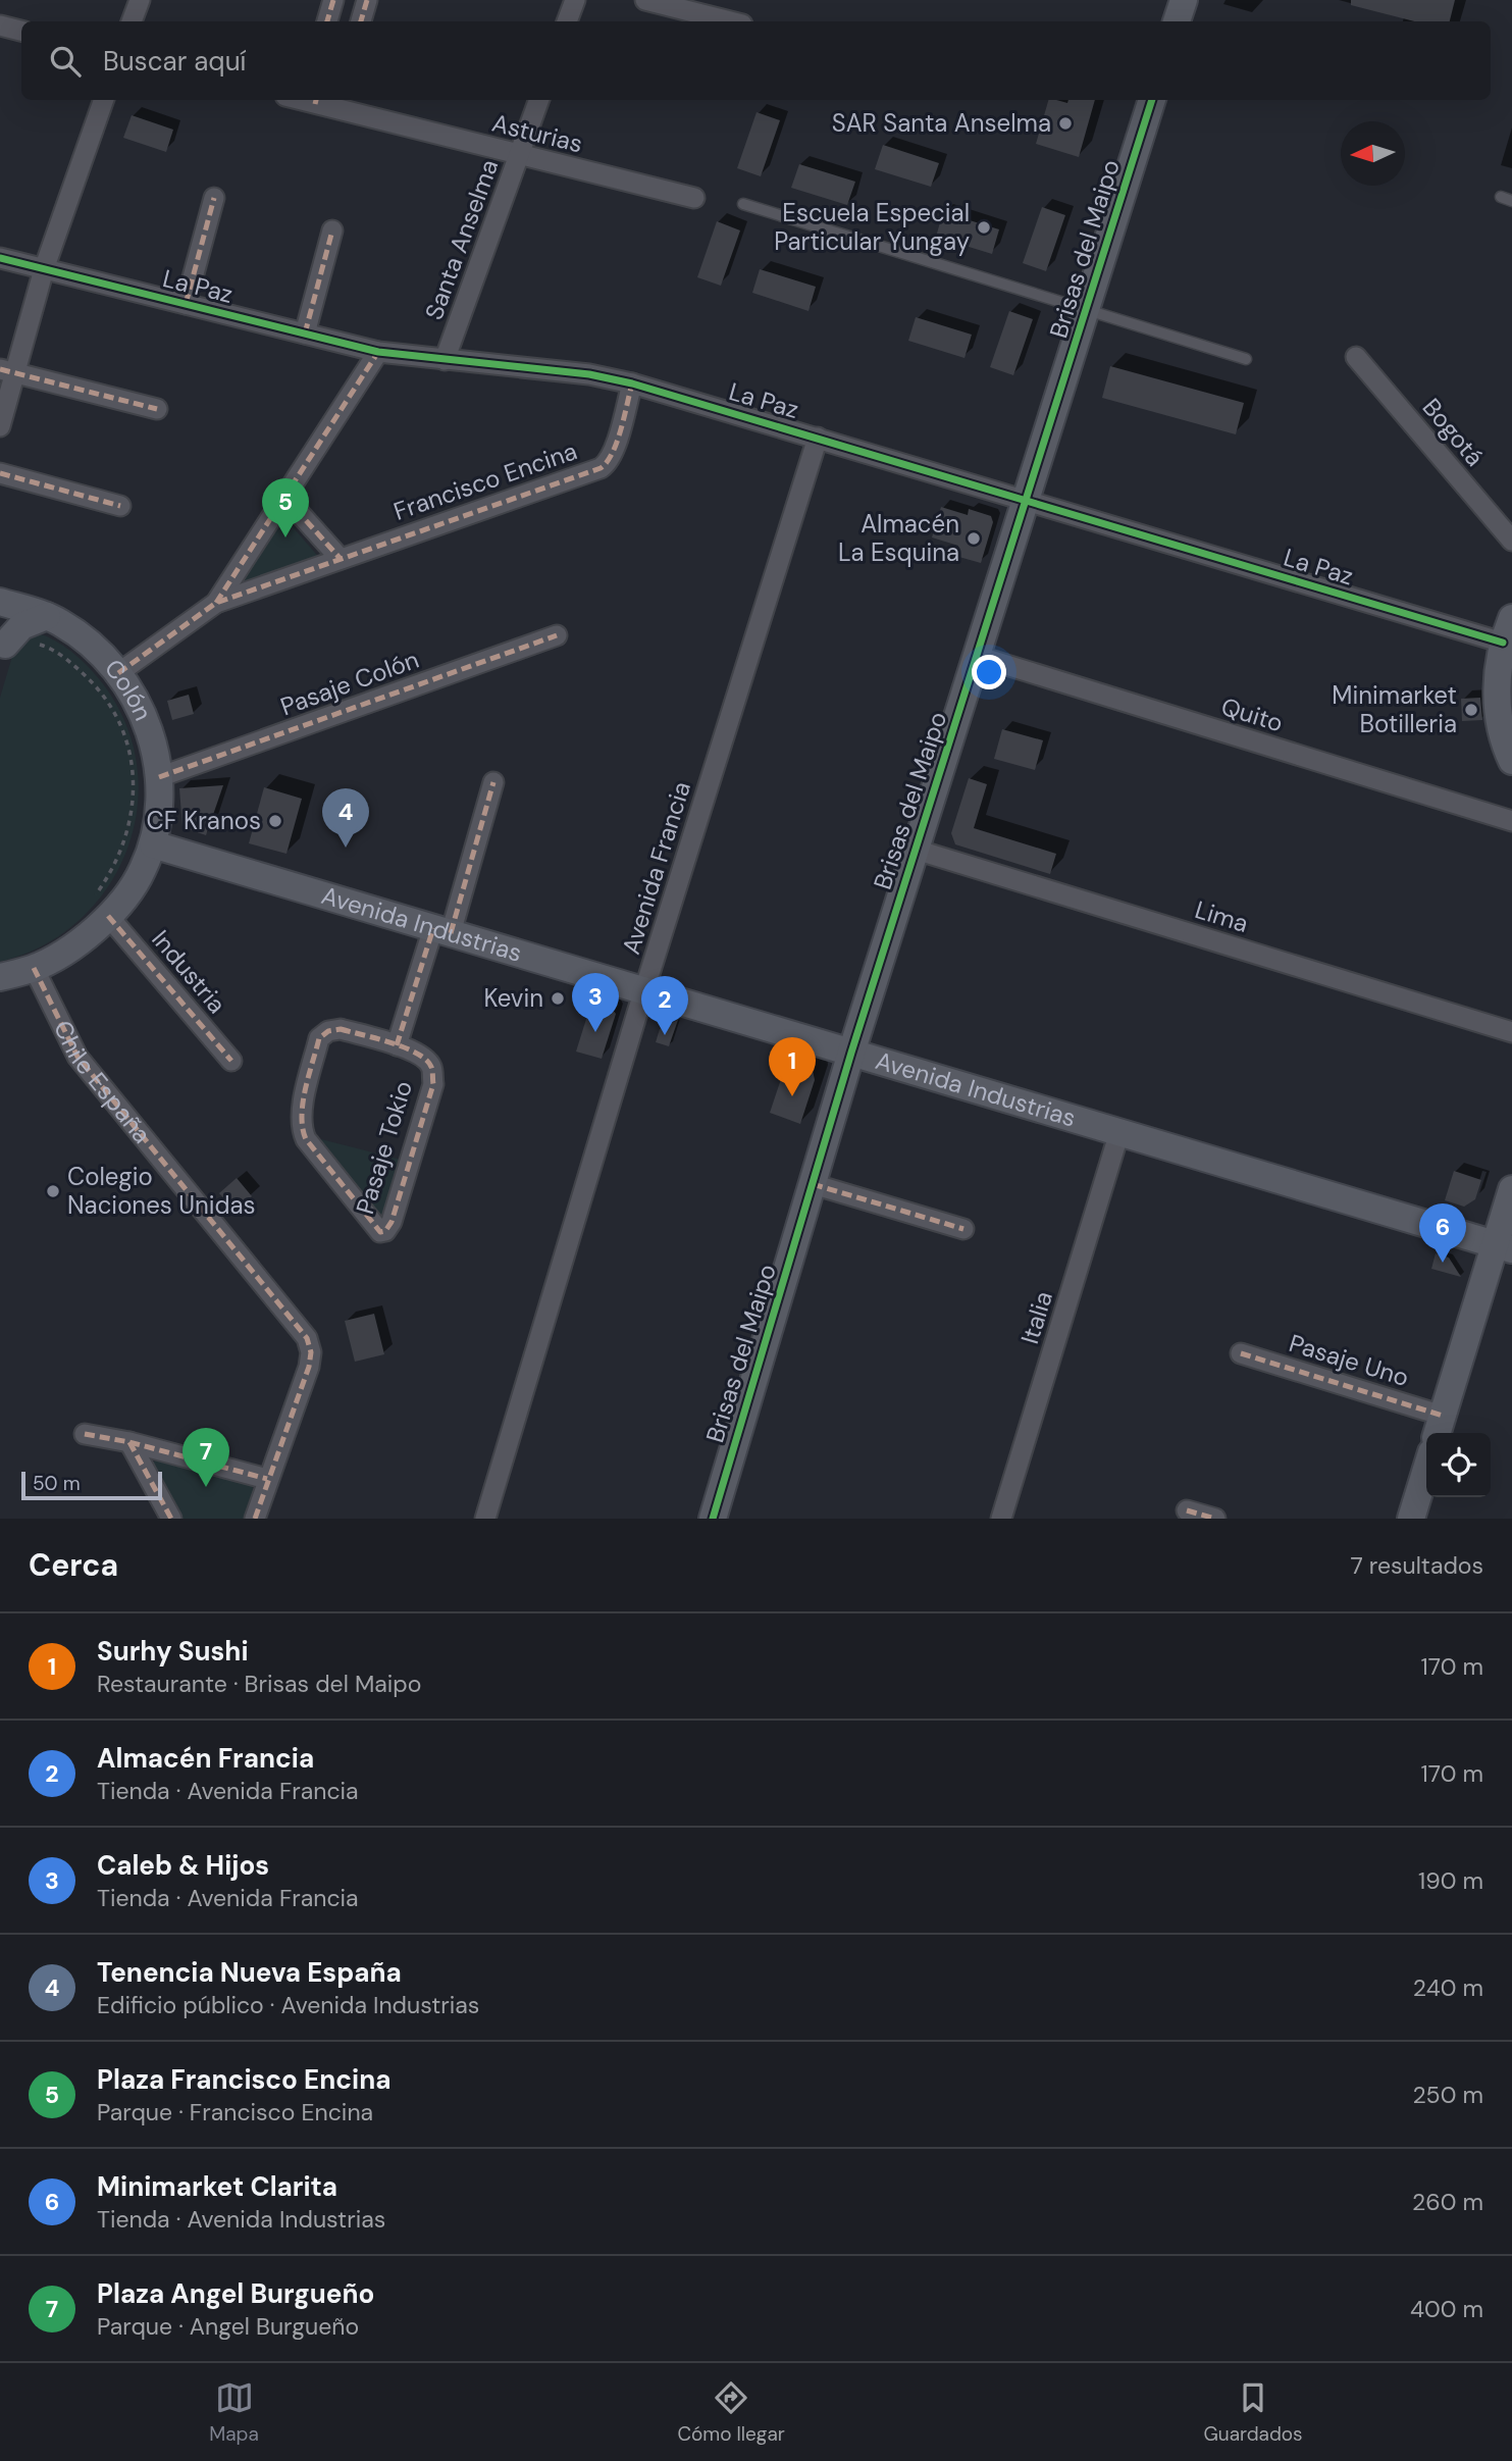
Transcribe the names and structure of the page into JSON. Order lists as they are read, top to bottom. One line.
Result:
{"streets":{"street":["Asturias","Santa Anselma","Brisas del Maipo","La Paz","Bogotá","Francisco Encina","Pasaje Colón","Colón","Quito","Avenida Francia","Lima","Avenida Industrias","Industria","Chile España","Pasaje Tokio","Italia","Pasaje Uno"]},"crossings":[["Asturias","Santa Anselma"],["Santa Anselma","La Paz"],["Brisas del Maipo","La Paz"],["Brisas del Maipo","Quito"],["Brisas del Maipo","Lima"],["Brisas del Maipo","Avenida Industrias"],["La Paz","Francisco Encina"],["La Paz","Avenida Francia"],["Francisco Encina","Colón"],["Pasaje Colón","Colón"],["Colón","Avenida Industrias"],["Avenida Francia","Avenida Industrias"],["Avenida Industrias","Pasaje Tokio"],["Avenida Industrias","Italia"]],"places":["SAR Santa Anselma","Escuela Especial Particular Yungay","Almacén La Esquina","Minimarket Botilleria","CF Kranos","Kevin","Colegio Naciones Unidas"],"scale_bar":"50 m","north":"left","page":{"search":"Buscar aquí","pins":["5","4","3","2","1","6","7"],"scale":"50 m","heading":["Cerca","7 resultados"],"list":[{"mark":"1","name":"Surhy Sushi","note":"Restaurante · Brisas del Maipo","value":"170 m"},{"mark":"2","name":"Almacén Francia","note":"Tienda · Avenida Francia","value":"170 m"},{"mark":"3","name":"Caleb & Hijos","note":"Tienda · Avenida Francia","value":"190 m"},{"mark":"4","name":"Tenencia Nueva España","note":"Edificio público · Avenida Industrias","value":"240 m"},{"mark":"5","name":"Plaza Francisco Encina","note":"Parque · Francisco Encina","value":"250 m"},{"mark":"6","name":"Minimarket Clarita","note":"Tienda · Avenida Industrias","value":"260 m"},{"mark":"7","name":"Plaza Angel Burgueño","note":"Parque · Angel Burgueño","value":"400 m"}],"nav":["Mapa","Cómo llegar","Guardados"]}}
